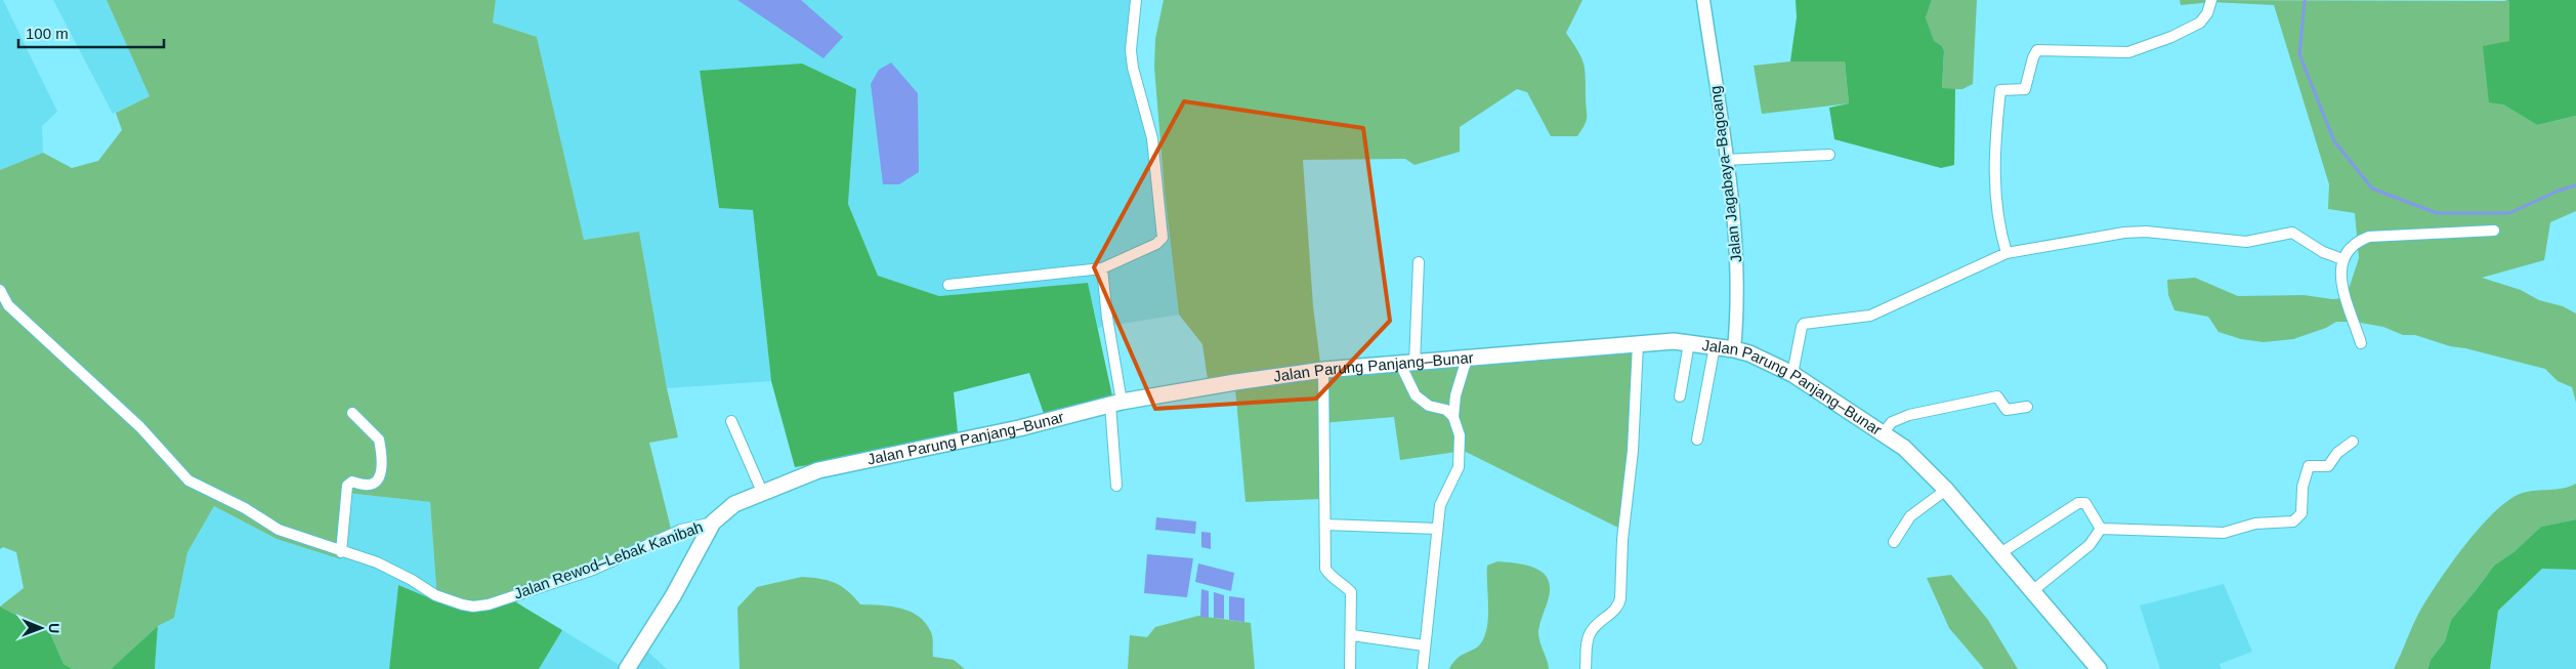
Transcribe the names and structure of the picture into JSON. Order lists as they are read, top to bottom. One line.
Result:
{"streets":{"main road":["Jalan Parung Panjang–Bunar"],"street":["Jalan Jagabaya–Bagoang","Jalan Rewod–Lebak Kanibah"]},"crossings":[["Jalan Jagabaya–Bagoang","Jalan Parung Panjang–Bunar"],["Jalan Parung Panjang–Bunar","Jalan Rewod–Lebak Kanibah"]],"scale_bar":"100 m","north":"right"}
